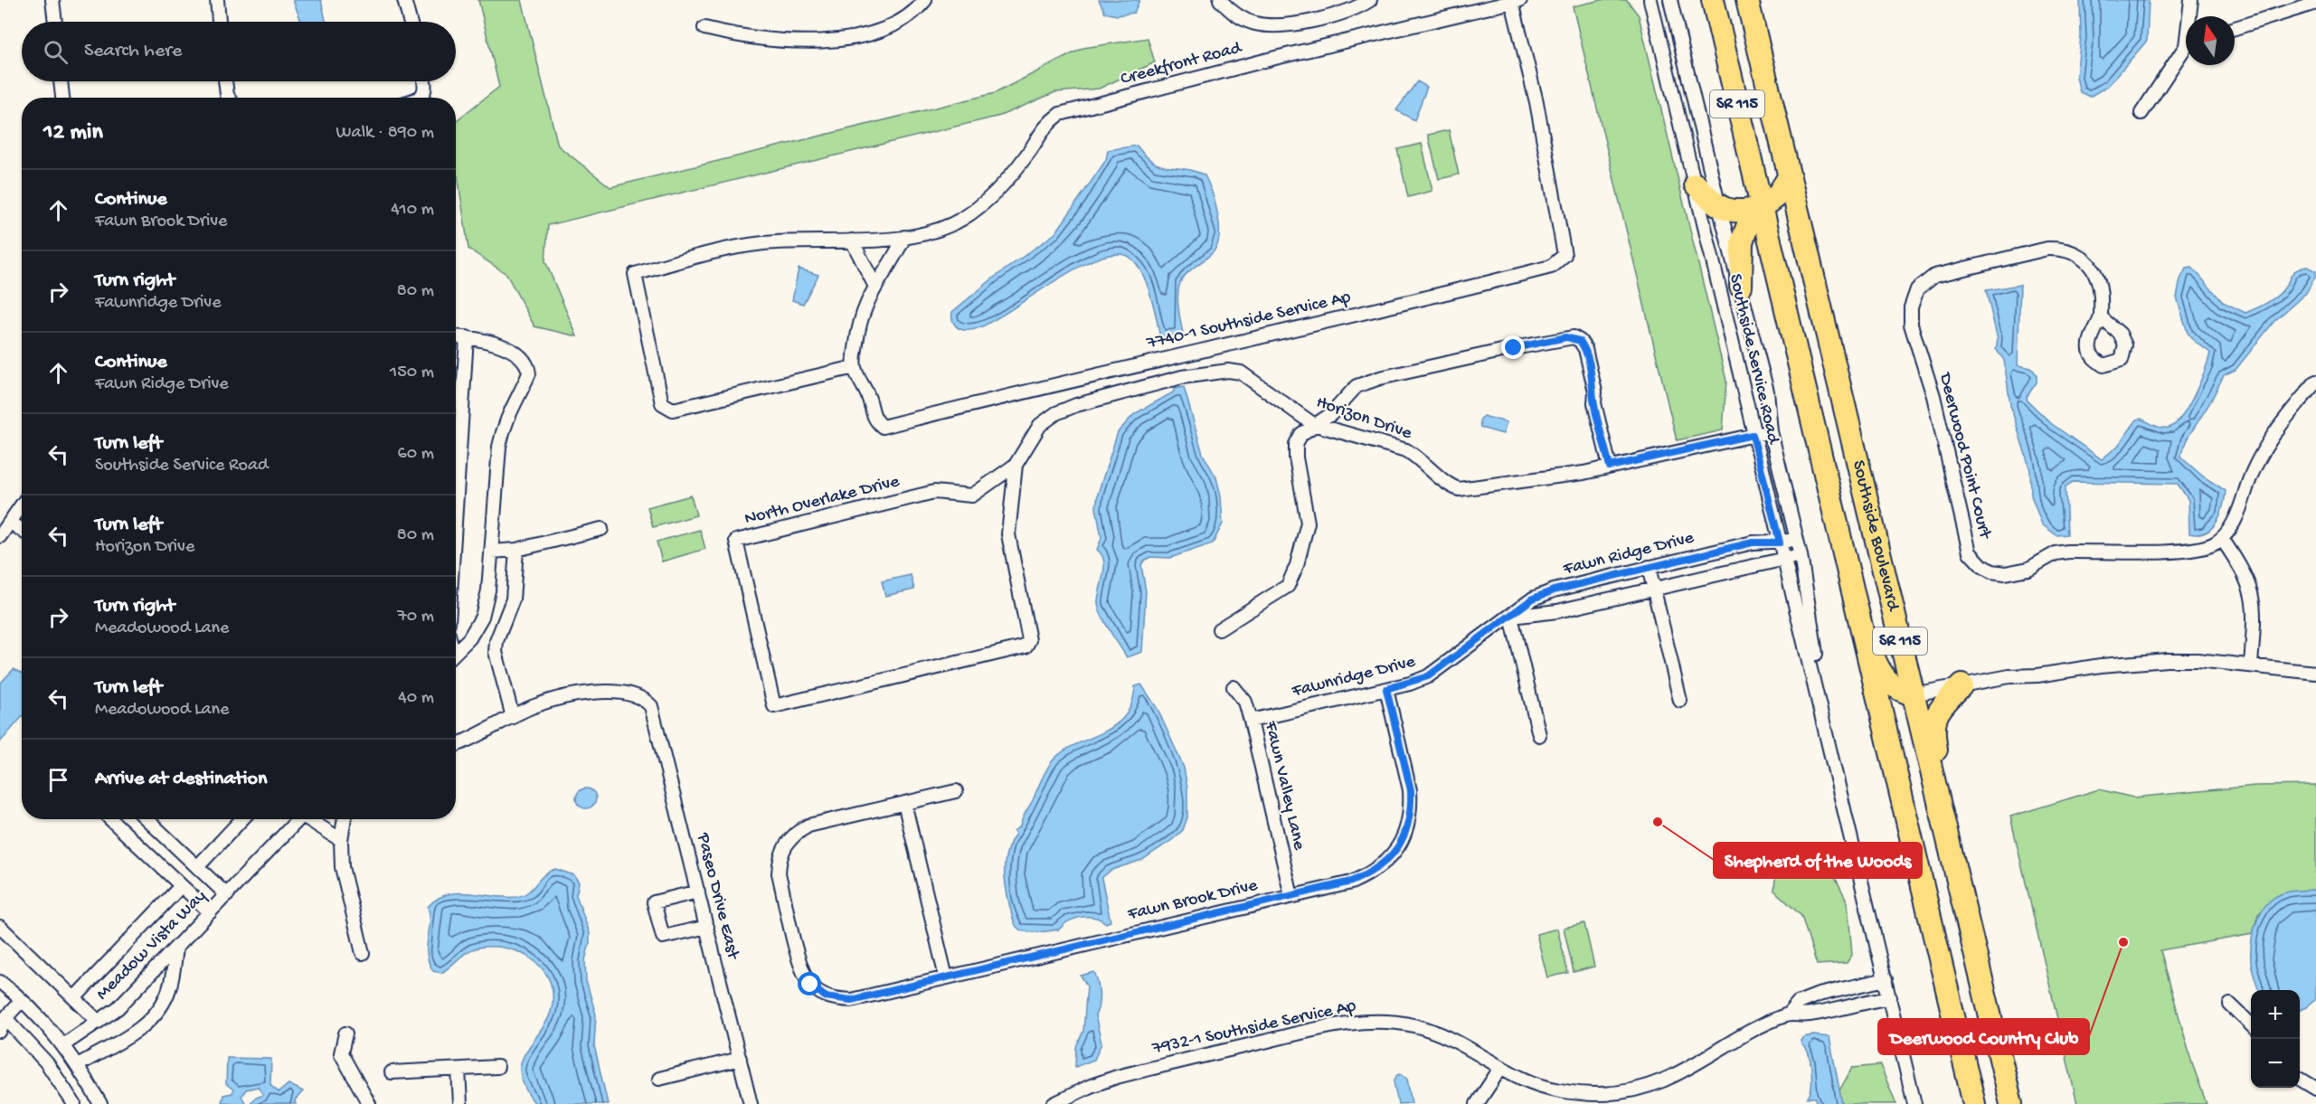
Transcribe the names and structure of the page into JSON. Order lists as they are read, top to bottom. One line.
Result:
{"streets":{"highway":["SR 115","Southside Boulevard"],"street":["Creekfront Road","7740-1 Southside Service Ap","Southside Service Road","Horizon Drive","Deerwood Point Court","North Overlake Drive","Fawn Ridge Drive","Fawnridge Drive","Fawn Valley Lane","Paseo Drive East","Fawn Brook Drive","Meadow Vista Way","7932-1 Southside Service Ap"]},"crossings":[["Creekfront Road","7740-1 Southside Service Ap"],["Southside Service Road","Horizon Drive"],["Southside Service Road","Fawn Ridge Drive"],["Southside Service Road","7932-1 Southside Service Ap"],["Horizon Drive","North Overlake Drive"],["Fawn Ridge Drive","Fawnridge Drive"],["Fawnridge Drive","Fawn Valley Lane"],["Fawnridge Drive","Fawn Brook Drive"],["Fawn Valley Lane","Fawn Brook Drive"]],"places":["Shepherd of the Woods","Deerwood Country Club"],"north":"top","page":{"search":"Search here","heading":["12 min","Walk · 890 m"],"list":[["Continue","Fawn Brook Drive","410 m"],["Turn right","Fawnridge Drive","80 m"],["Continue","Fawn Ridge Drive","150 m"],["Turn left","Southside Service Road","60 m"],["Turn left","Horizon Drive","80 m"],["Turn right","Meadowood Lane","70 m"],["Turn left","Meadowood Lane","40 m"],"Arrive at destination"],"map_buttons":["+","−"]}}
